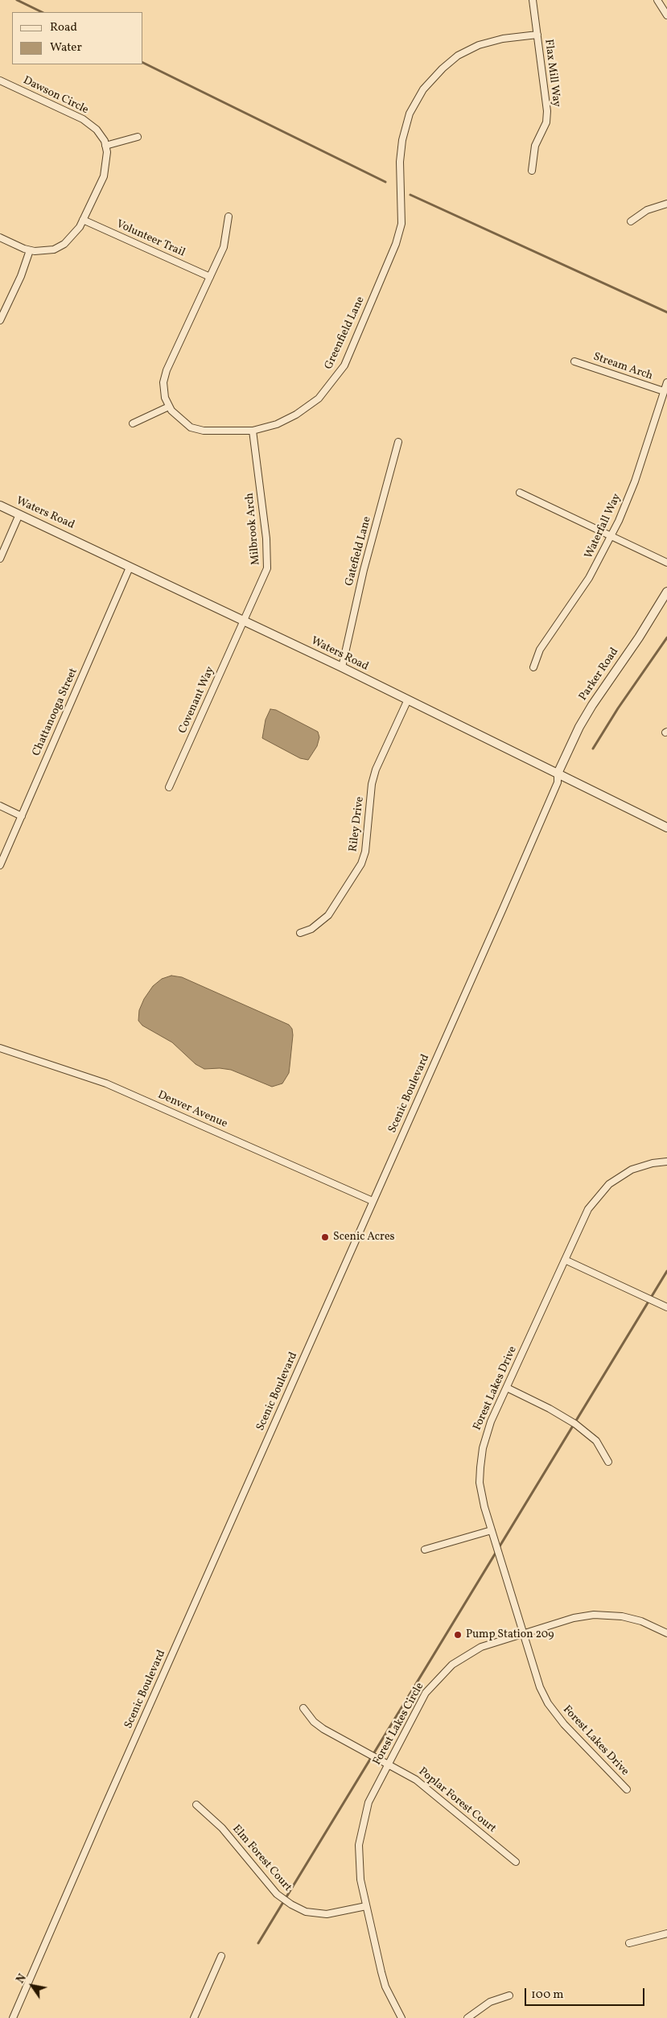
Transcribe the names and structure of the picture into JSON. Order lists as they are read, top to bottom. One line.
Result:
{"streets":{"street":["Flax Mill Way","Dawson Circle","Volunteer Trail","Greenfield Lane","Stream Arch","Waters Road","Waterfall Way","Milbrook Arch","Gatefield Lane","Parker Road","Covenant Way","Chattanooga Street","Riley Drive","Scenic Boulevard","Denver Avenue","Forest Lakes Drive","Forest Lakes Circle","Poplar Forest Court","Elm Forest Court"]},"crossings":[["Flax Mill Way","Greenfield Lane"],["Volunteer Trail","Greenfield Lane"],["Greenfield Lane","Milbrook Arch"],["Stream Arch","Waterfall Way"],["Waters Road","Milbrook Arch"],["Waters Road","Gatefield Lane"],["Waters Road","Parker Road"],["Waters Road","Covenant Way"],["Waters Road","Chattanooga Street"],["Waters Road","Riley Drive"],["Waters Road","Scenic Boulevard"],["Milbrook Arch","Covenant Way"],["Parker Road","Scenic Boulevard"],["Scenic Boulevard","Denver Avenue"],["Forest Lakes Drive","Forest Lakes Circle"],["Forest Lakes Circle","Poplar Forest Court"],["Forest Lakes Circle","Elm Forest Court"]],"places":["Scenic Acres","Pump Station 209"],"legend":["Road","Water"],"scale_bar":"100 m","north":"top left"}
